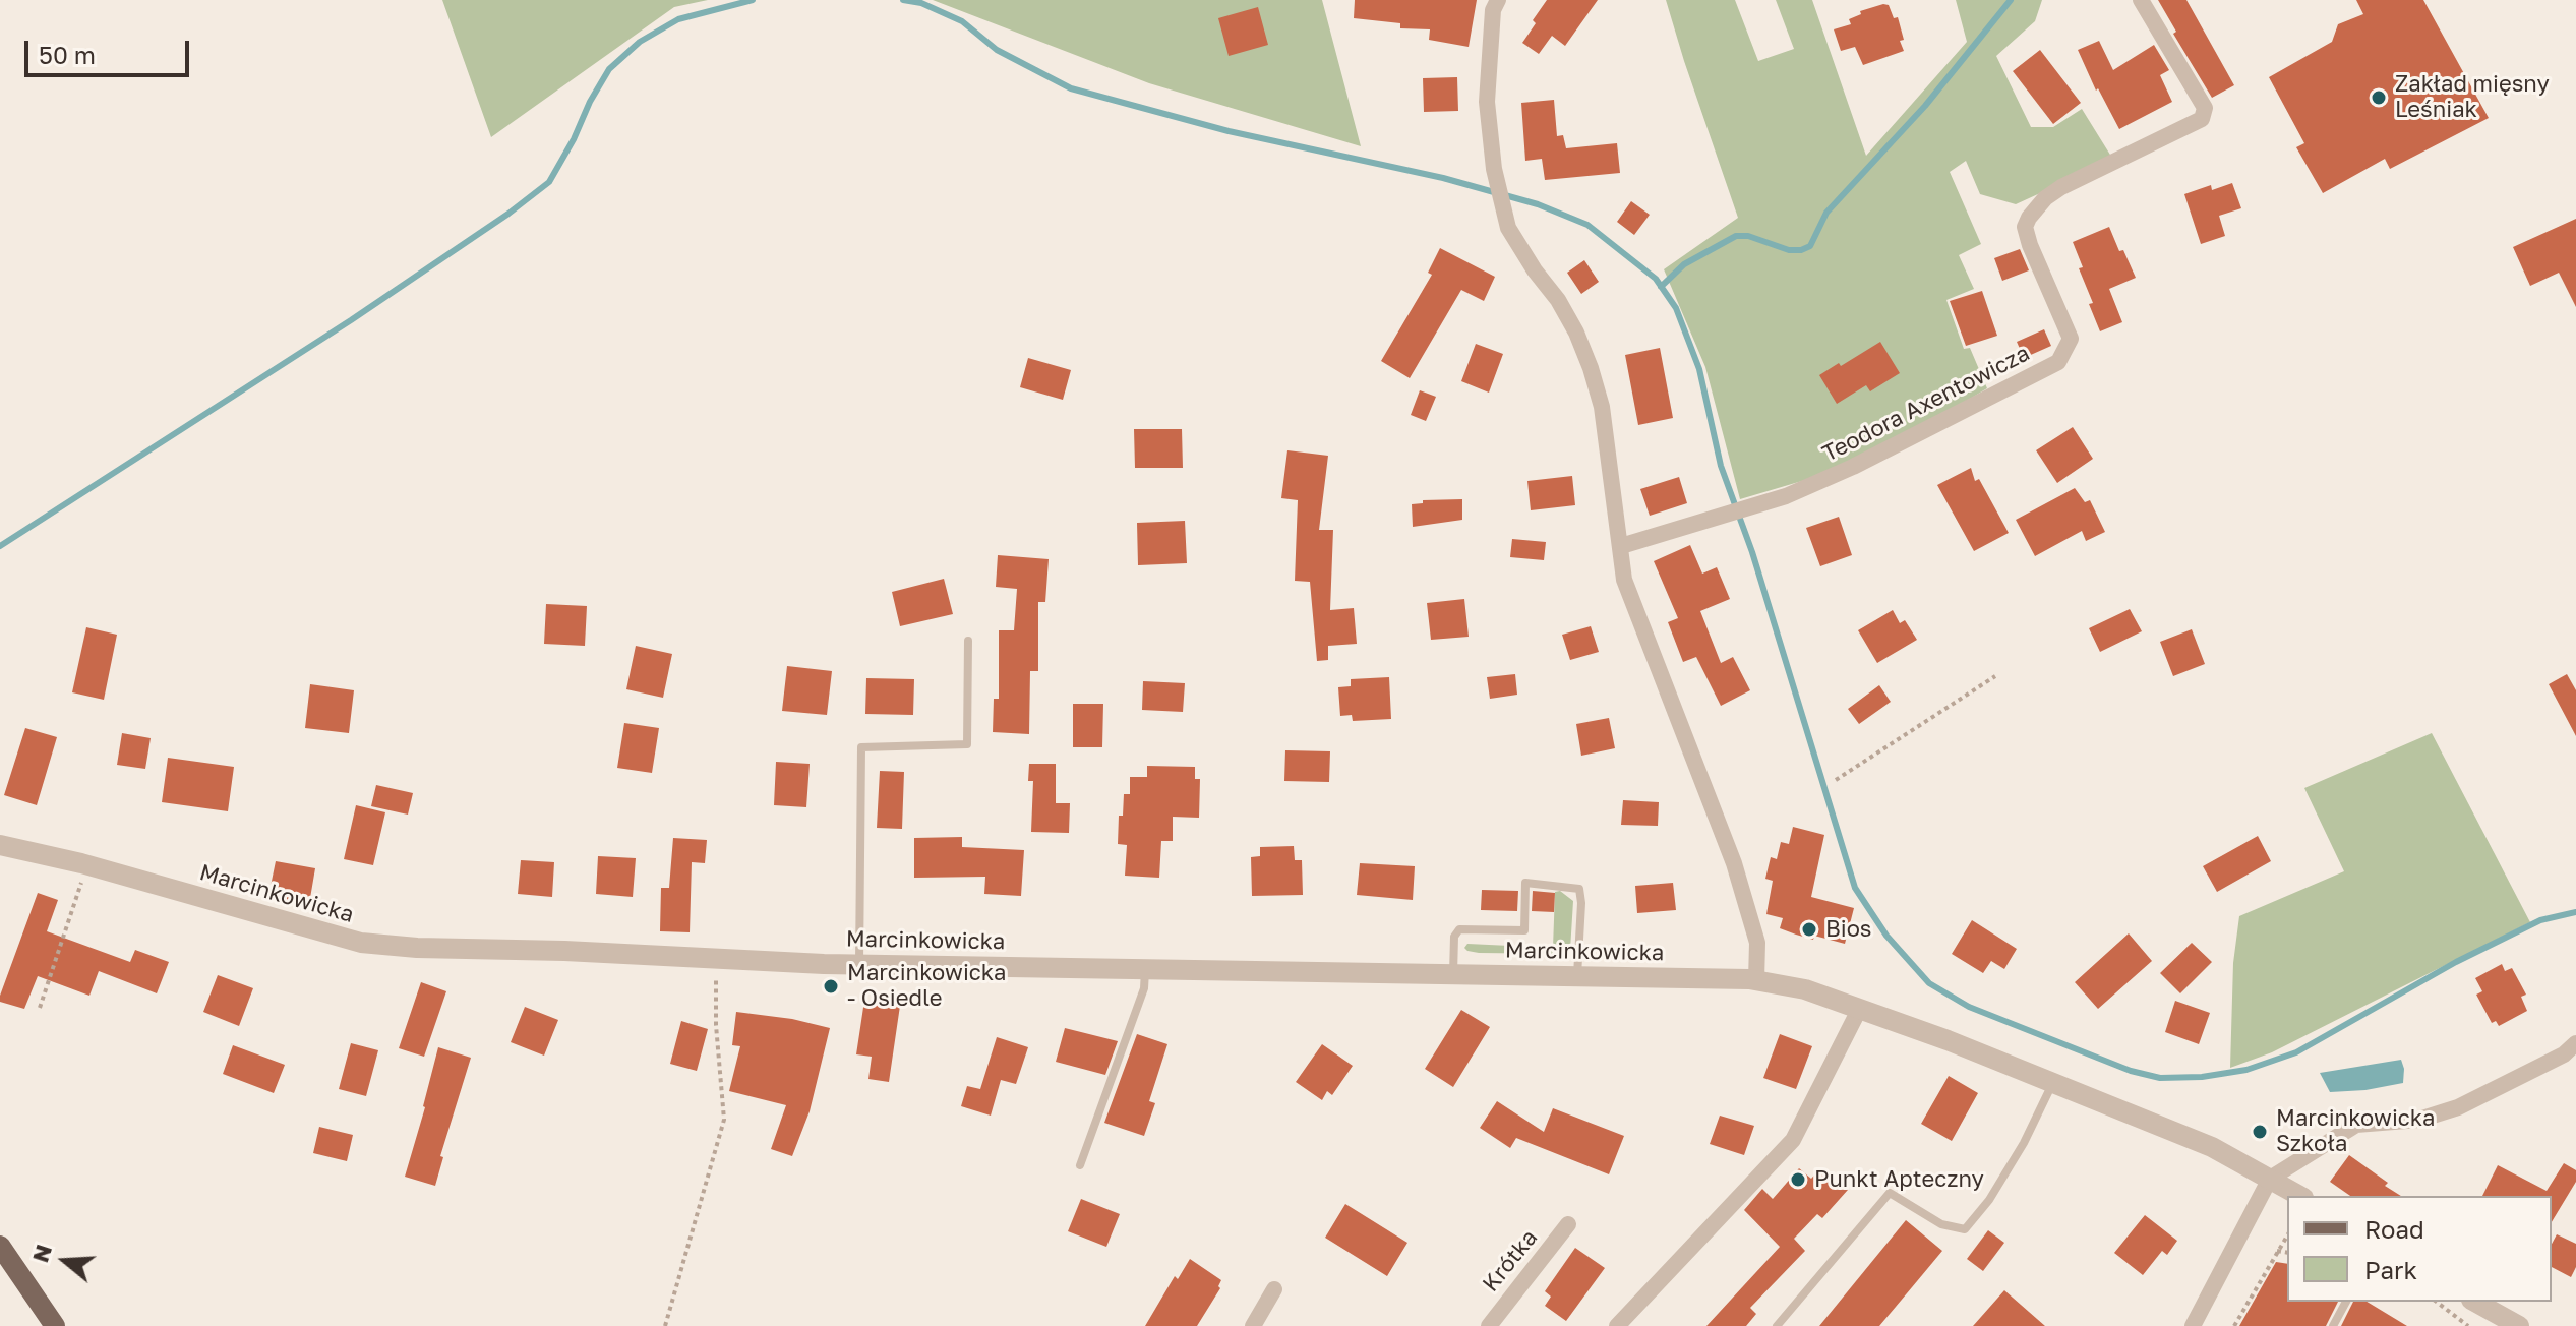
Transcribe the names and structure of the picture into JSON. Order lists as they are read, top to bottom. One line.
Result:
{"streets":{"street":["Teodora Axentowicza","Marcinkowicka","Krótka"]},"places":["Zakład mięsny Leśniak","Bios","Marcinkowicka - Osiedle","Marcinkowicka Szkoła","Punkt Apteczny"],"legend":["Road","Park"],"scale_bar":"50 m","north":"left"}
